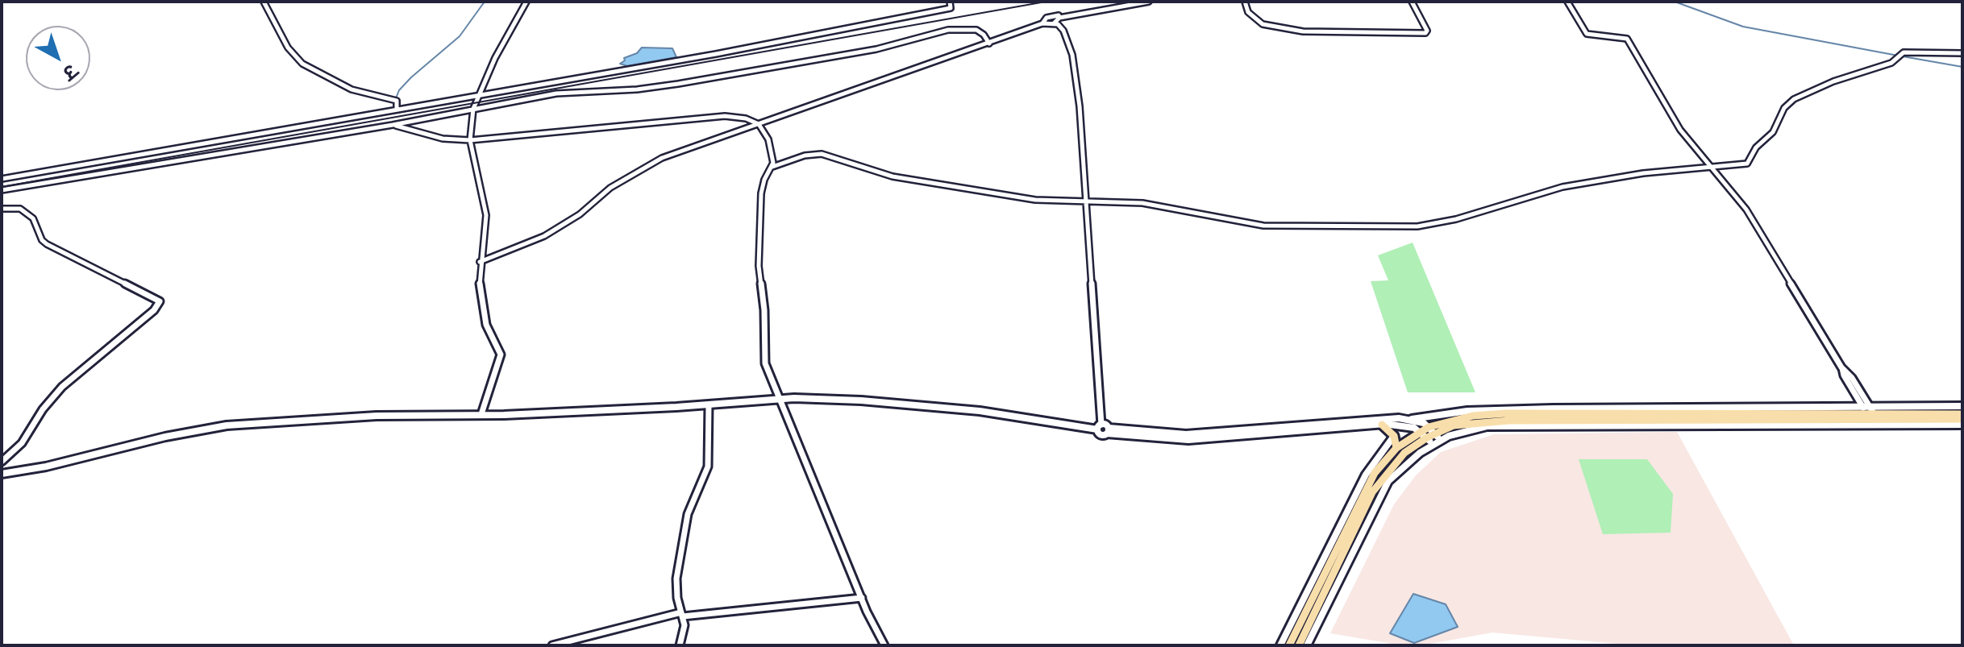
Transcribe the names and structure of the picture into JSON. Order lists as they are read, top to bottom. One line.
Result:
{"north":"bottom right"}
